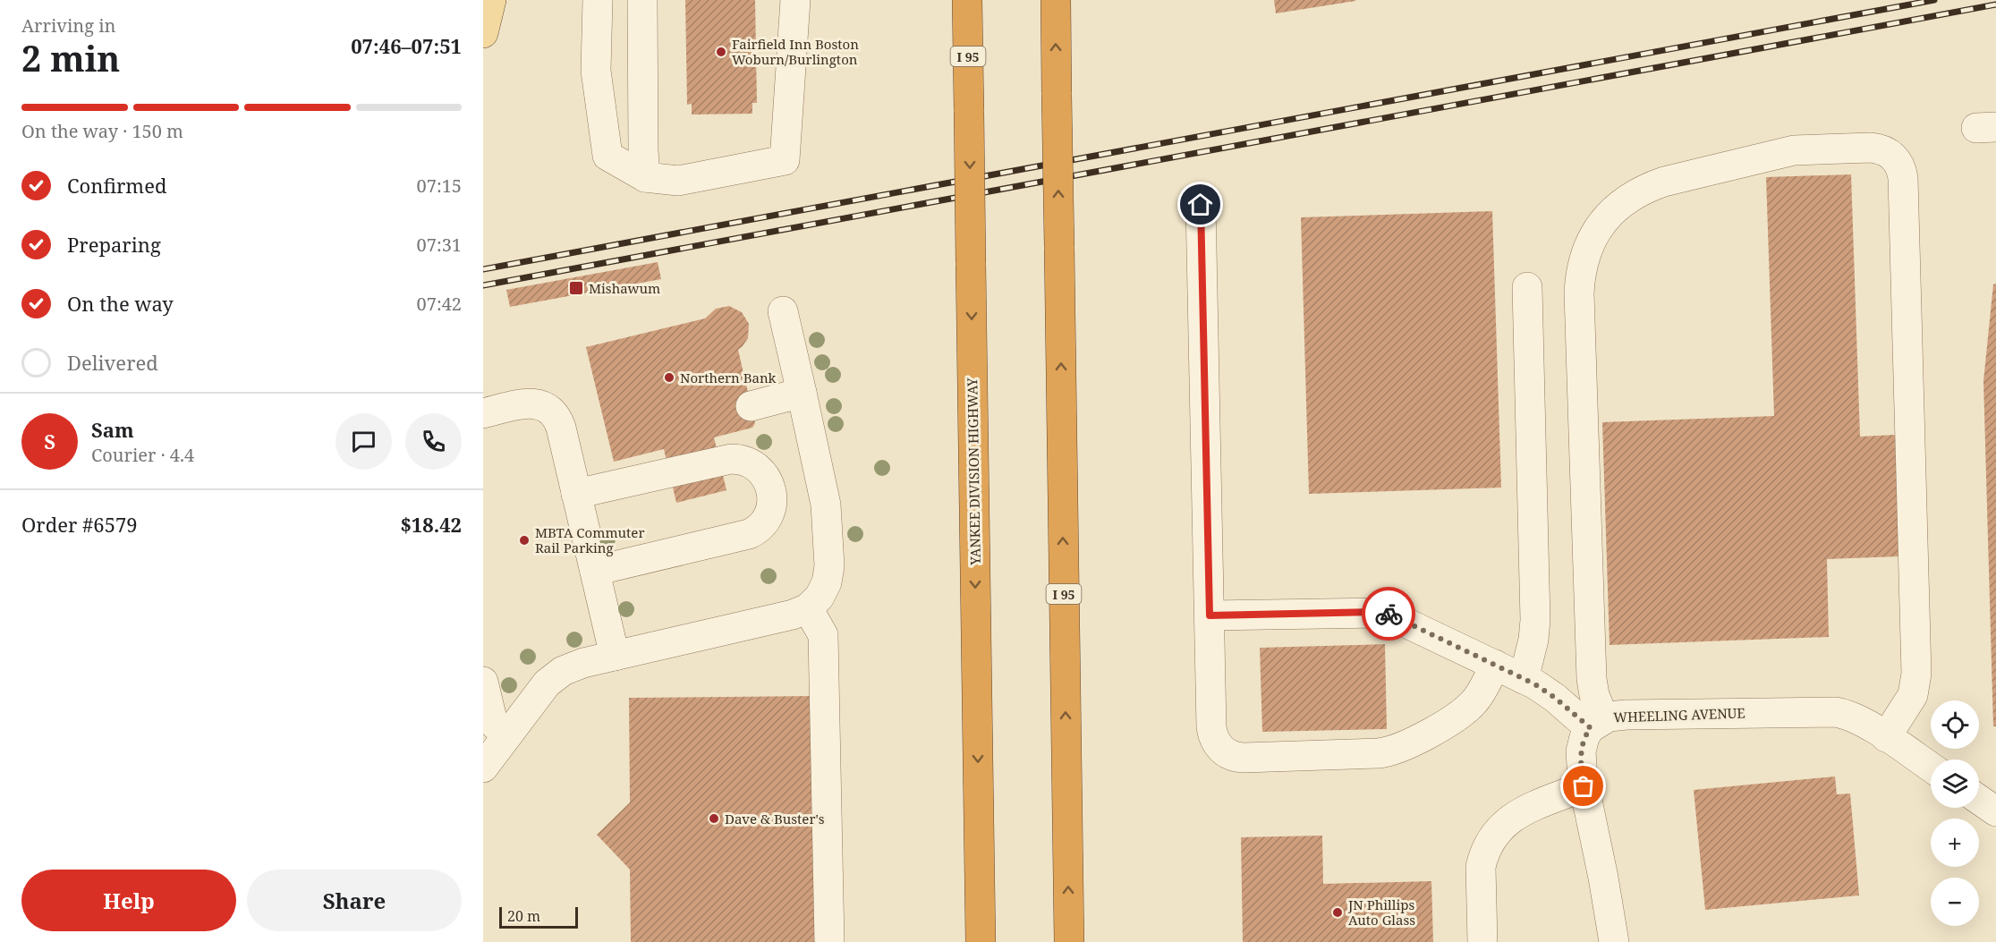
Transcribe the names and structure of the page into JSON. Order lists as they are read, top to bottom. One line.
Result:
{"streets":{"highway":["I 95","YANKEE DIVISION HIGHWAY"],"street":["WHEELING AVENUE"]},"places":{"other":["Fairfield Inn Boston Woburn/Burlington","Northern Bank","MBTA Commuter Rail Parking","Dave & Buster's","JN Phillips Auto Glass"],"transit":["Mishawum"]},"scale_bar":"20 m","page":{"heading":["2 min","Arriving in","07:46–07:51"],"panel":["Sam","Courier · 4.4","Order #6579","$18.42"],"bar":"On the way · 150 m","list":[["Confirmed","07:15"],["Preparing","07:31"],["On the way","07:42"],"Delivered"],"round":"S","map_buttons":["+","−"],"buttons":["Help","Share"],"scale":"20 m"}}
